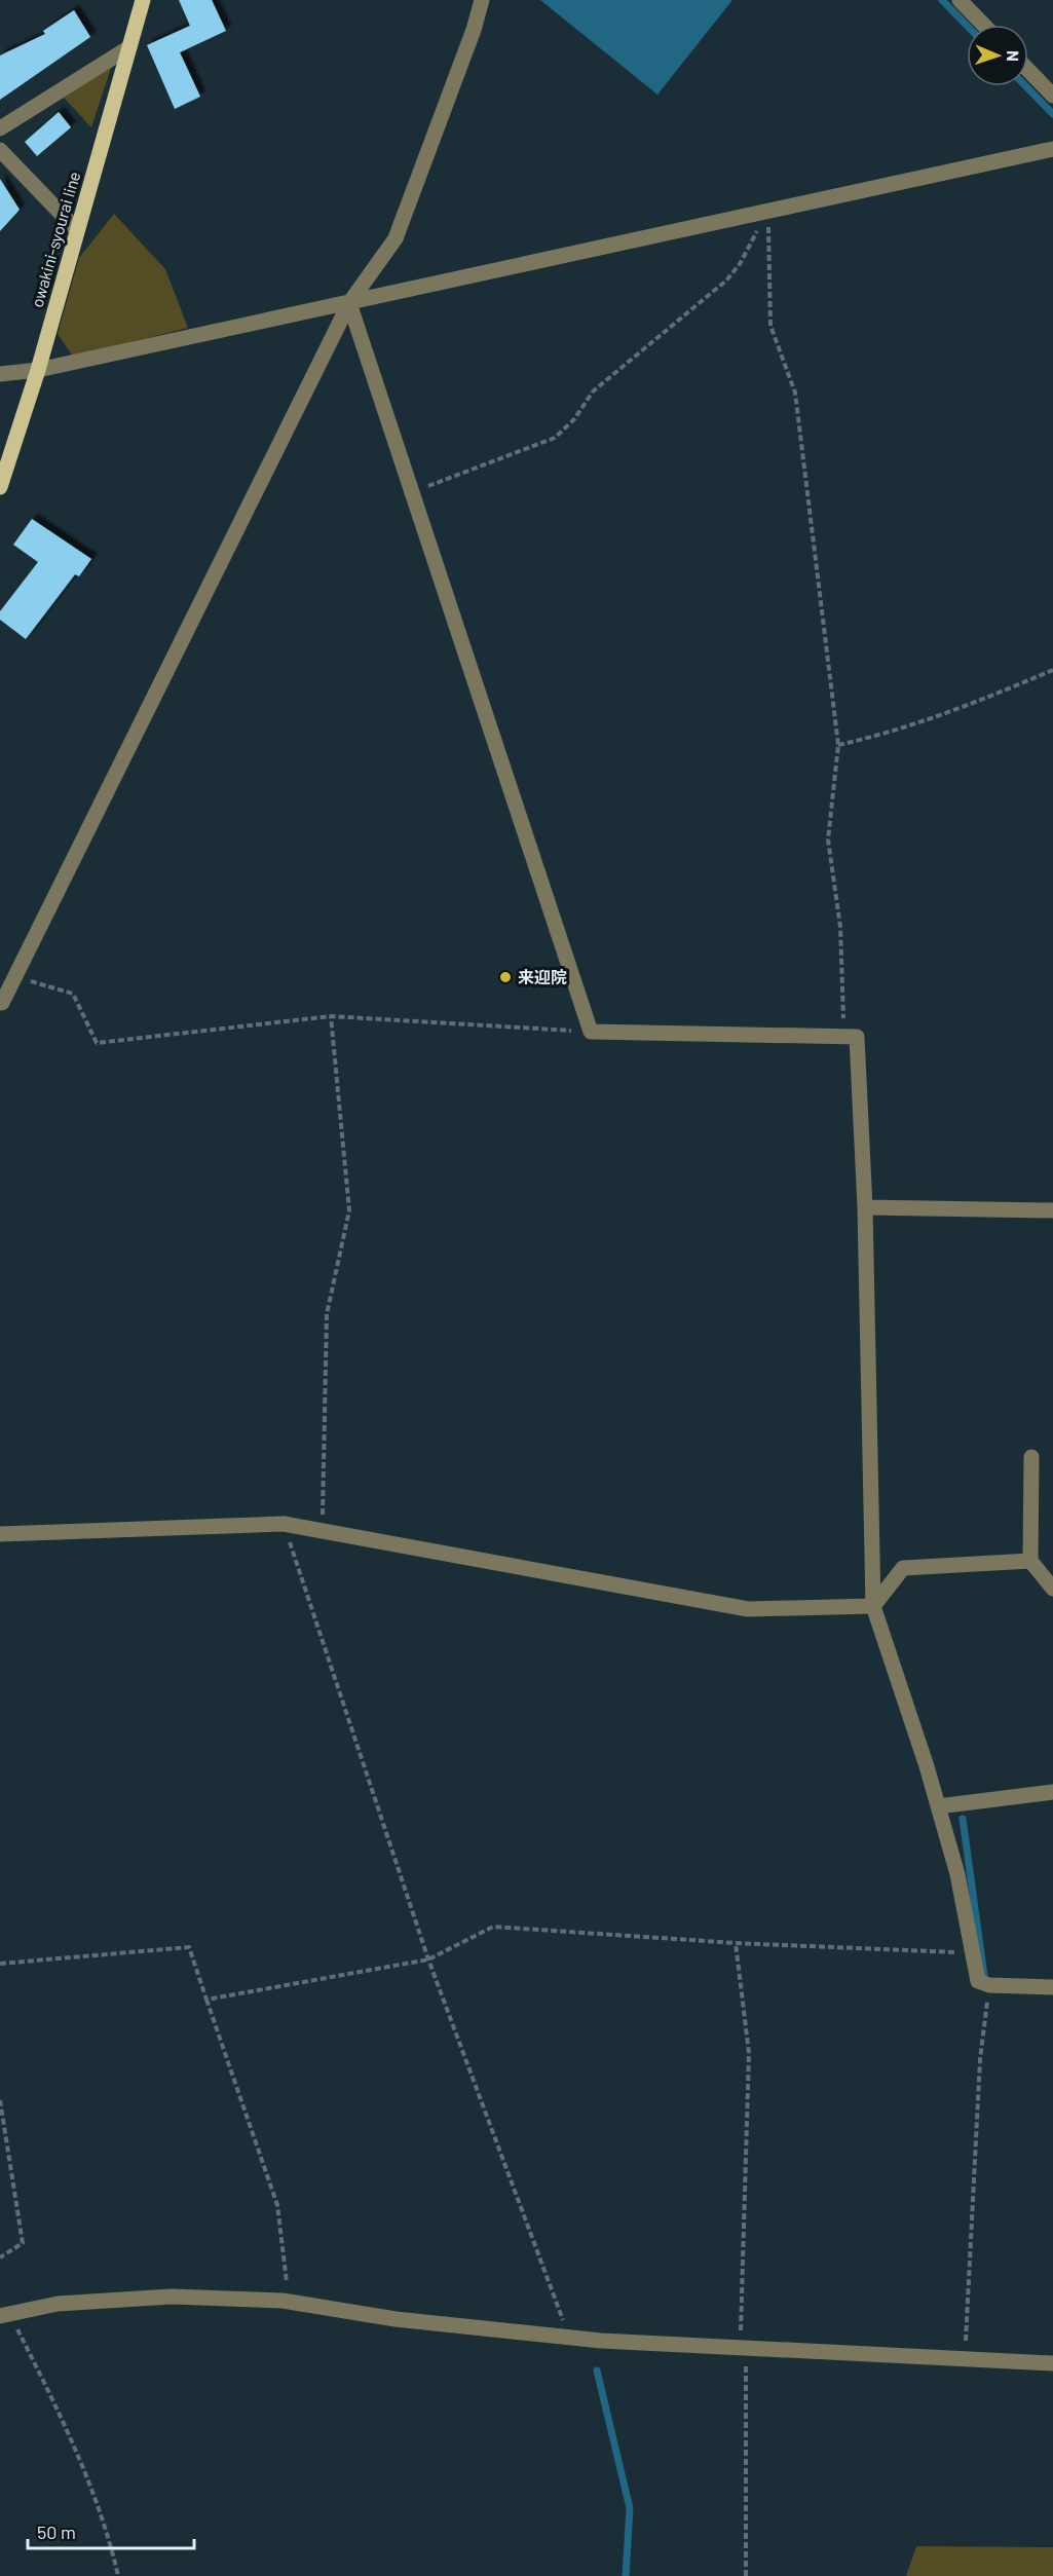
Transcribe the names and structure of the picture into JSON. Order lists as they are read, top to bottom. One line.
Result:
{"streets":{"main road":["owakini-syourai line"]},"places":["来迎院"],"scale_bar":"50 m","north":"right"}
